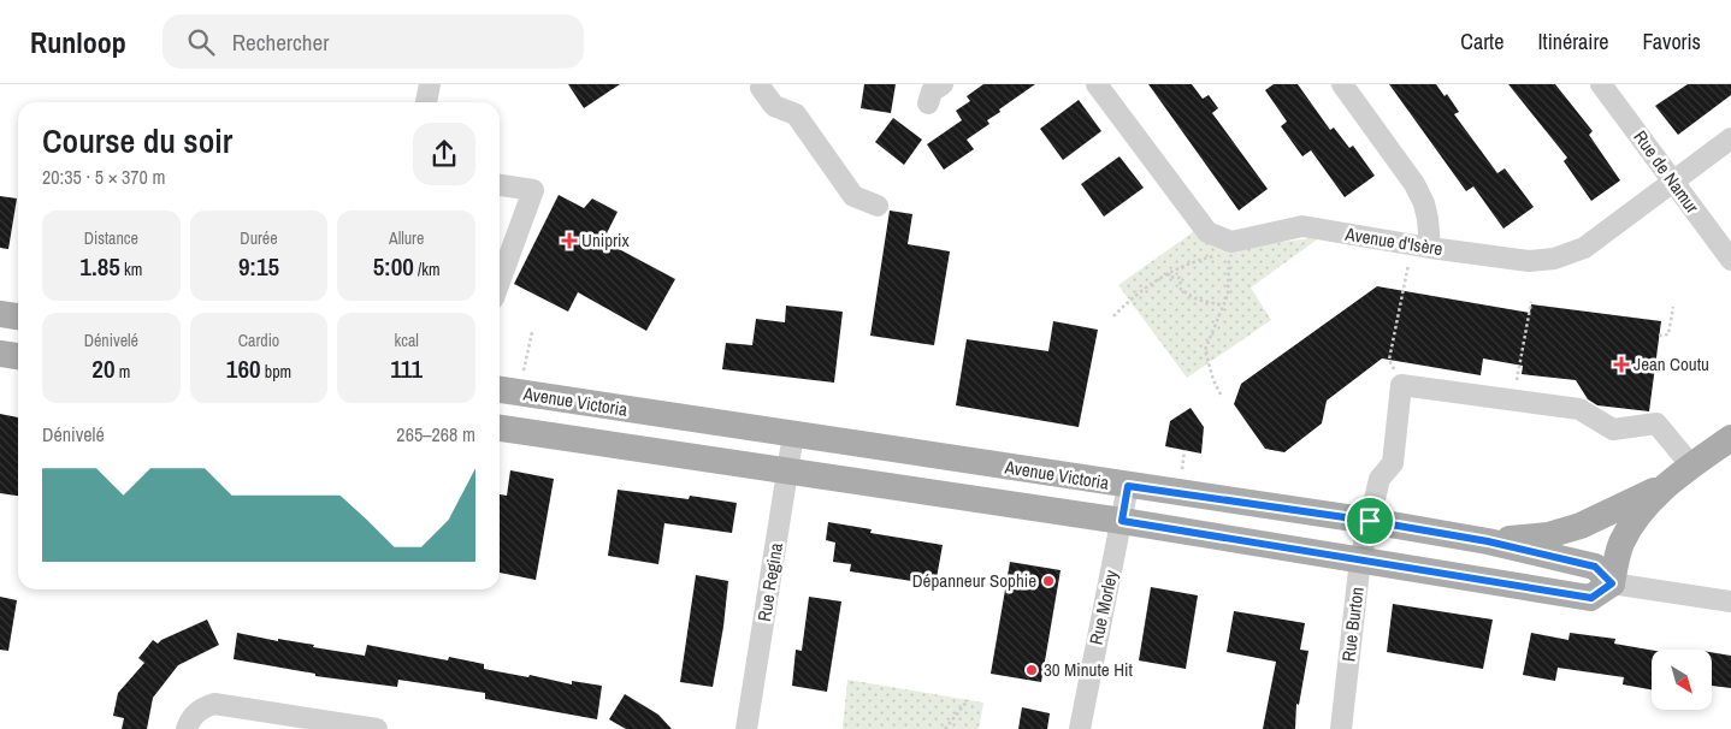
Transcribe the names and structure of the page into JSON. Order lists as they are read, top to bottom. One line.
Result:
{"streets":{"main road":["Avenue Victoria"],"street":["Rue de Namur","Avenue d'Isère","Rue Regina","Rue Morley","Rue Burton"]},"crossings":[["Rue de Namur","Avenue d'Isère"],["Avenue Victoria","Rue Regina"],["Avenue Victoria","Rue Morley"],["Avenue Victoria","Rue Burton"]],"places":{"health":["Uniprix","Jean Coutu"],"other":["Dépanneur Sophie","30 Minute Hit"]},"north":"bottom right","page":{"header":"Runloop","search":"Rechercher","nav":["Carte","Itinéraire","Favoris"],"heading":["Course du soir","20:35 · 5 × 370 m"],"stats":[["Distance","1.85 km"],["Durée","9:15"],["Allure","5:00 /km"],["Dénivelé","20 m"],["Cardio","160 bpm"],["kcal","111"]],"chart":["Dénivelé","265–268 m"]}}
